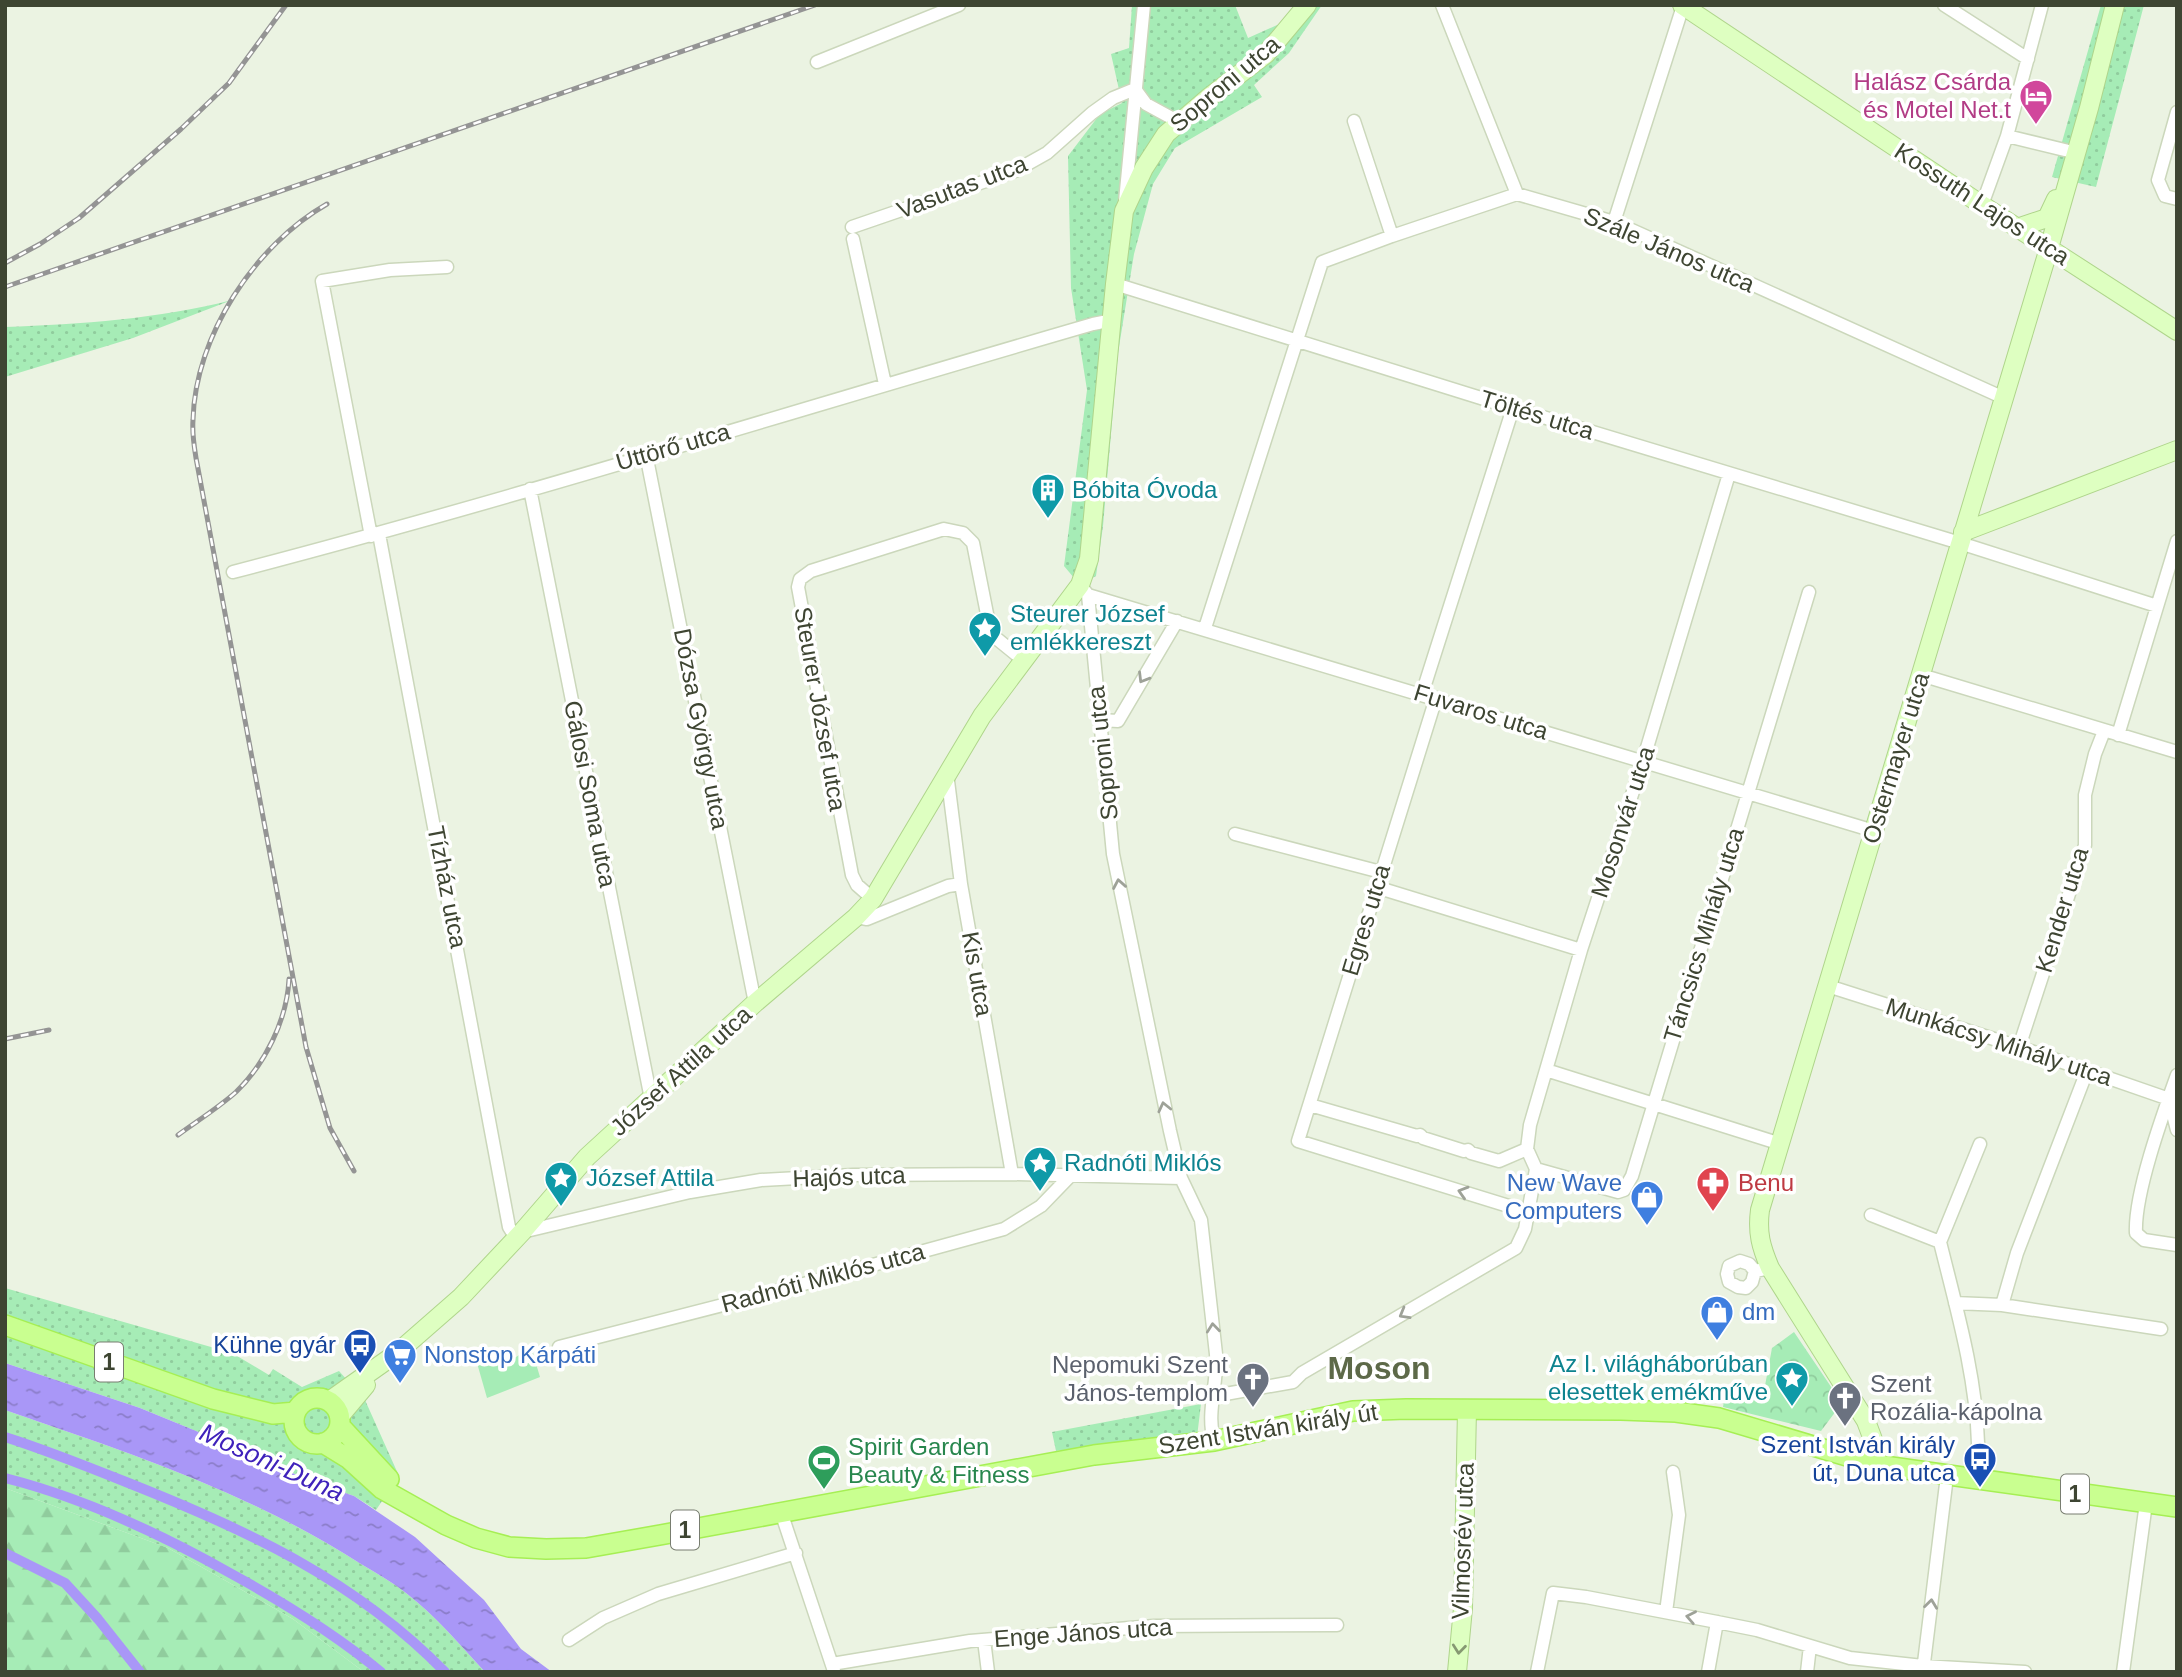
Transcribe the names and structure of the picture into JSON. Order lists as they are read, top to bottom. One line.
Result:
{"streets":{"main road":["1","Szent István király út"],"street":["Soproni utca","Vasutas utca","Kossuth Lajos utca","Szále János utca","Töltés utca","Úttörő utca","Steurer József utca","Fuvaros utca","Dózsa György utca","Ostermayer utca","Gálosi Soma utca","Mosonvár utca","Tízház utca","Kender utca","Egres utca","Táncsics Mihály utca","Kis utca","Munkácsy Mihály utca","József Attila utca","Hajós utca","Radnóti Miklós utca","Vilmosrév utca","Enge János utca"]},"crossings":[["Soproni utca","Töltés utca"],["Soproni utca","Úttörő utca"],["Soproni utca","Fuvaros utca"],["Soproni utca","József Attila utca"],["Soproni utca","Hajós utca"],["Soproni utca","Szent István király út"],["Vasutas utca","Úttörő utca"],["Kossuth Lajos utca","Ostermayer utca"],["Szále János utca","Ostermayer utca"],["Töltés utca","Ostermayer utca"],["Töltés utca","Mosonvár utca"],["Úttörő utca","Dózsa György utca"],["Úttörő utca","Gálosi Soma utca"],["Úttörő utca","Tízház utca"],["Steurer József utca","József Attila utca"],["Fuvaros utca","Ostermayer utca"],["Fuvaros utca","Mosonvár utca"],["Fuvaros utca","Egres utca"],["Fuvaros utca","Táncsics Mihály utca"],["Fuvaros utca","József Attila utca"],["Dózsa György utca","József Attila utca"],["Ostermayer utca","Munkácsy Mihály utca"],["Gálosi Soma utca","József Attila utca"],["Tízház utca","József Attila utca"],["Tízház utca","Hajós utca"],["Kender utca","Munkácsy Mihály utca"],["Kis utca","József Attila utca"],["Kis utca","Hajós utca"],["József Attila utca","Hajós utca"],["József Attila utca","1"],["József Attila utca","Szent István király út"],["Hajós utca","Radnóti Miklós utca"],["1","Szent István király út"],["Szent István király út","Vilmosrév utca"]],"one_way":["Soproni utca","Vilmosrév utca"],"districts":["Moson"],"water":["Mosoni-Duna"],"places":{"hotel":["Halász Csárda és Motel Net.t"],"building":["Bóbita Óvoda"],"place":["Steurer József emlékkereszt","Radnóti Miklós","József Attila","Az I. világháborúban elesettek emékműve"],"pharmacy":["Benu"],"shop":["New Wave Computers","dm"],"bus stop":["Kühne gyár","Szent István király út, Duna utca"],"supermarket":["Nonstop Kárpáti"],"church":["Nepomuki Szent János-templom","Szent Rozália-kápolna"],"sports":["Spirit Garden Beauty & Fitness"]}}
